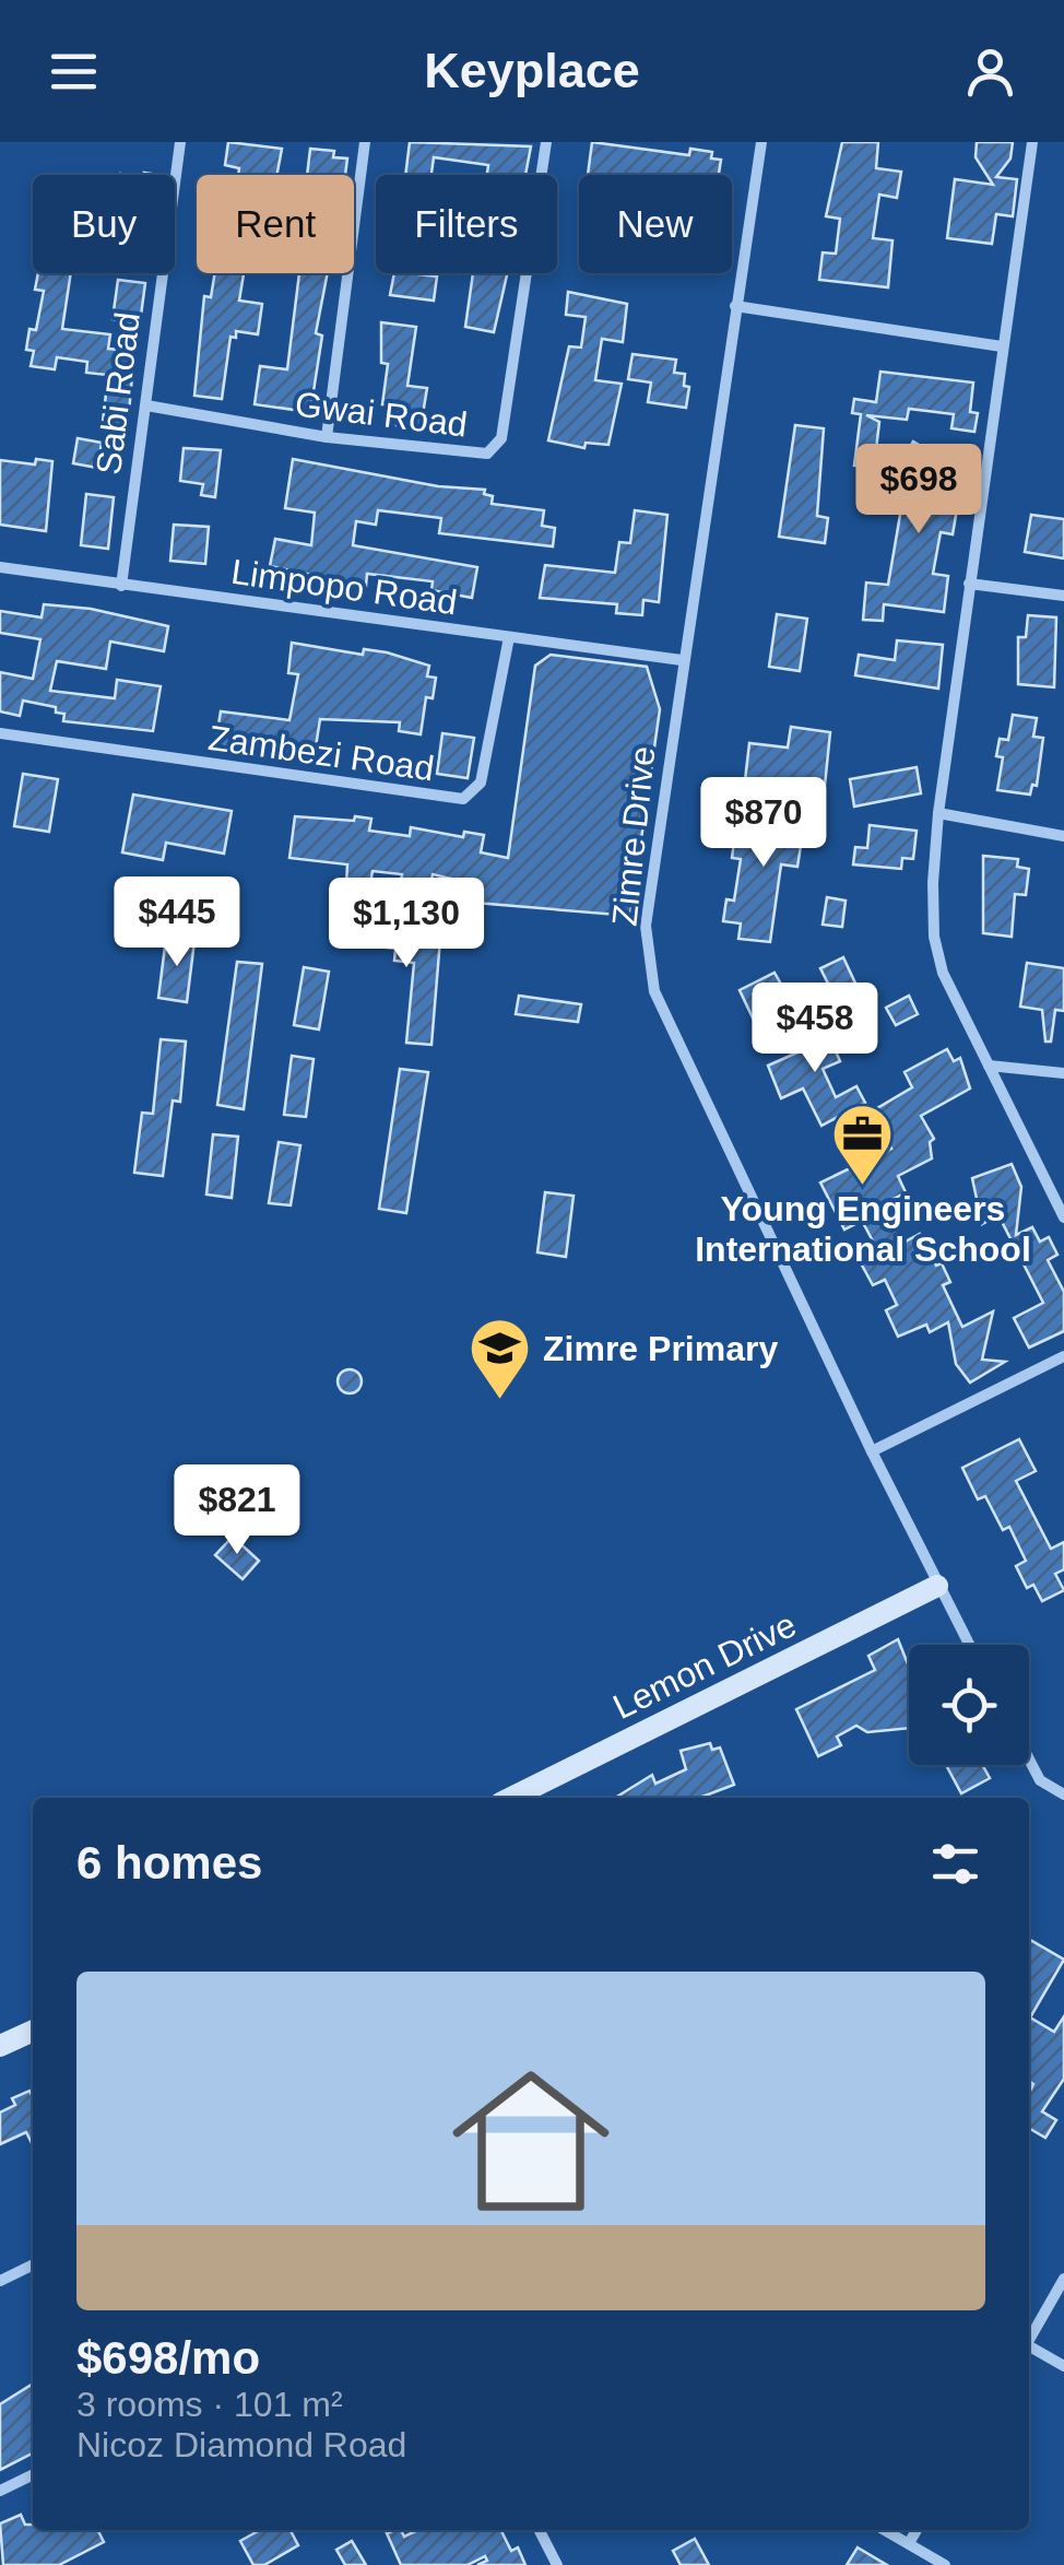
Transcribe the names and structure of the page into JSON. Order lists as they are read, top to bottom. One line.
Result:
{"streets":{"street":["Sabi Road","Gwai Road","Limpopo Road","Zambezi Road","Zimre Drive","Lemon Drive"]},"crossings":[["Sabi Road","Gwai Road"],["Sabi Road","Limpopo Road"],["Limpopo Road","Zambezi Road"],["Limpopo Road","Zimre Drive"],["Zimre Drive","Lemon Drive"]],"places":{"office":["Young Engineers International School"],"school or university":["Zimre Primary"]},"page":{"header":"Keyplace","chip":["Buy","Rent","Filters","New"],"price":["$698","$870","$445","$1,130","$458","$821"],"heading":"6 homes","list":[{"name":"$698/mo","note":"3 rooms · 101 m² · Nicoz Diamond Road"}]}}
